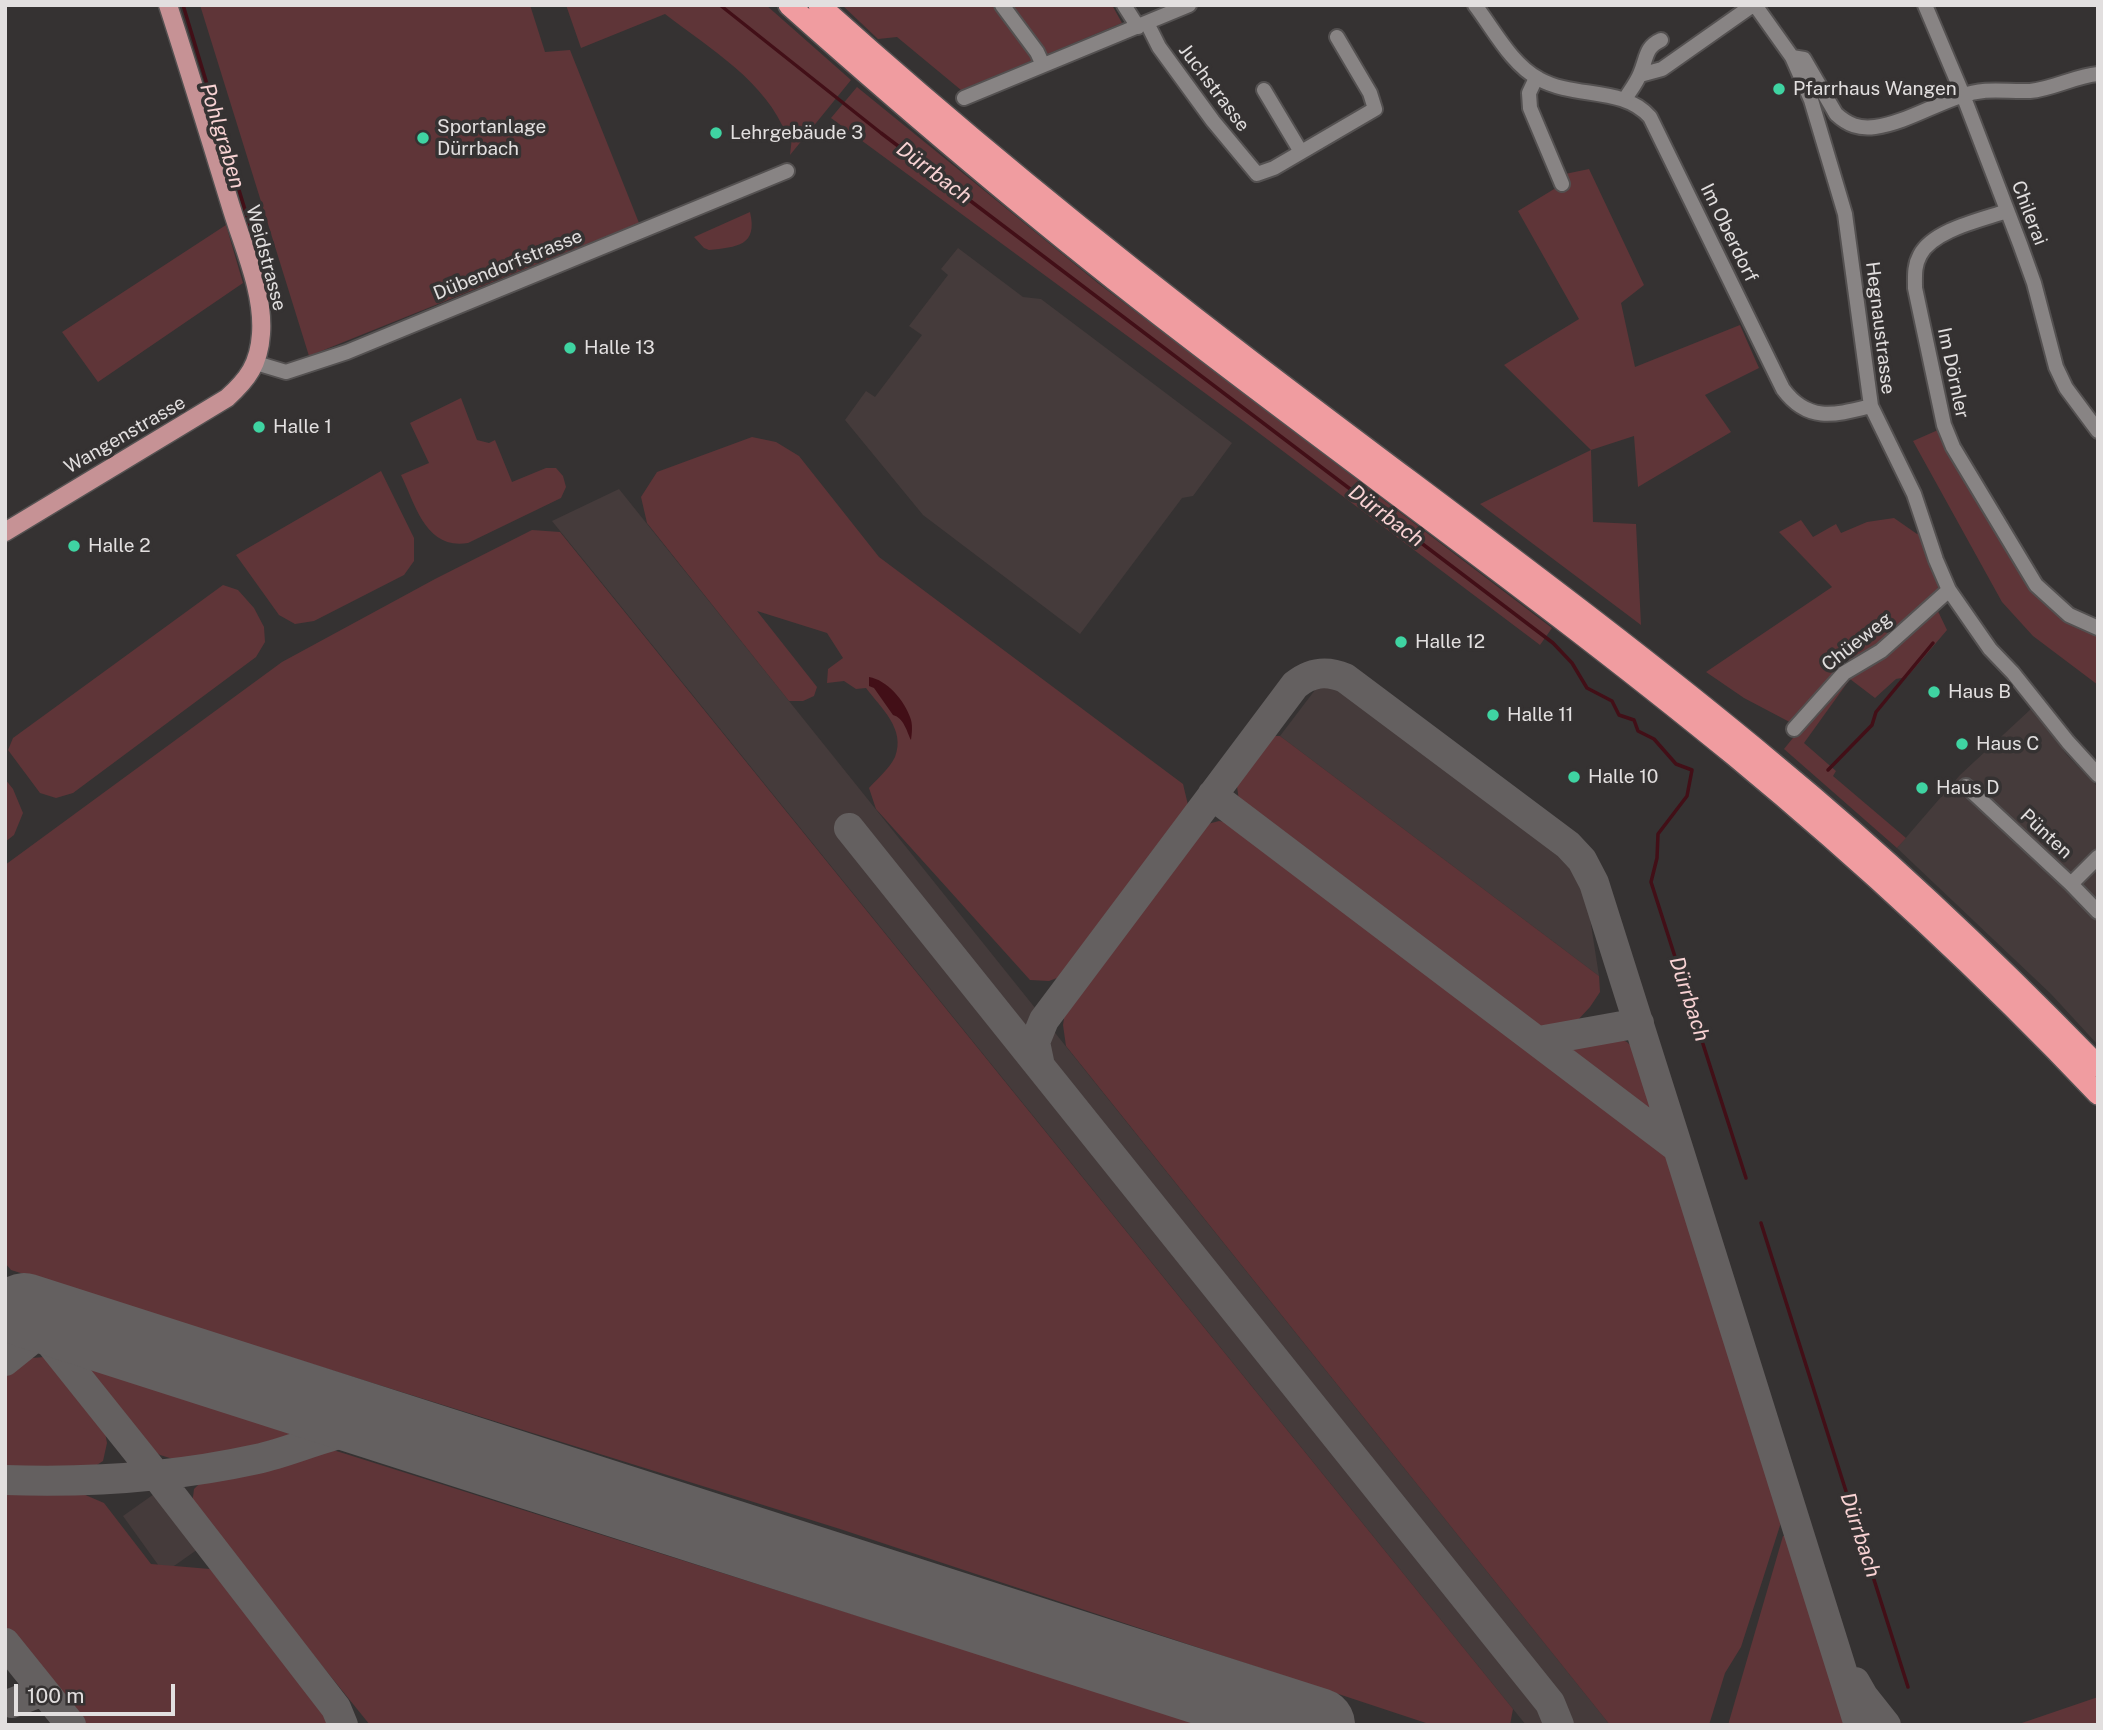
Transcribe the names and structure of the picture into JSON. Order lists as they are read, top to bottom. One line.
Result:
{"streets":{"main road":["Weidstrasse","Wangenstrasse"],"street":["Juchstrasse","Chilerai","Im Oberdorf","Dübendorfstrasse","Hegnaustrasse","Im Dörnler","Chüeweg","Pünten"]},"crossings":[["Chilerai","Im Dörnler"],["Im Oberdorf","Hegnaustrasse"],["Weidstrasse","Dübendorfstrasse"],["Weidstrasse","Wangenstrasse"],["Dübendorfstrasse","Wangenstrasse"],["Hegnaustrasse","Chüeweg"]],"water":["Pohlgraben","Dürrbach"],"places":["Pfarrhaus Wangen","Lehrgebäude 3","Sportanlage Dürrbach","Halle 13","Halle 1","Halle 2","Halle 12","Haus B","Halle 11","Haus C","Halle 10","Haus D"],"scale_bar":"100 m"}
